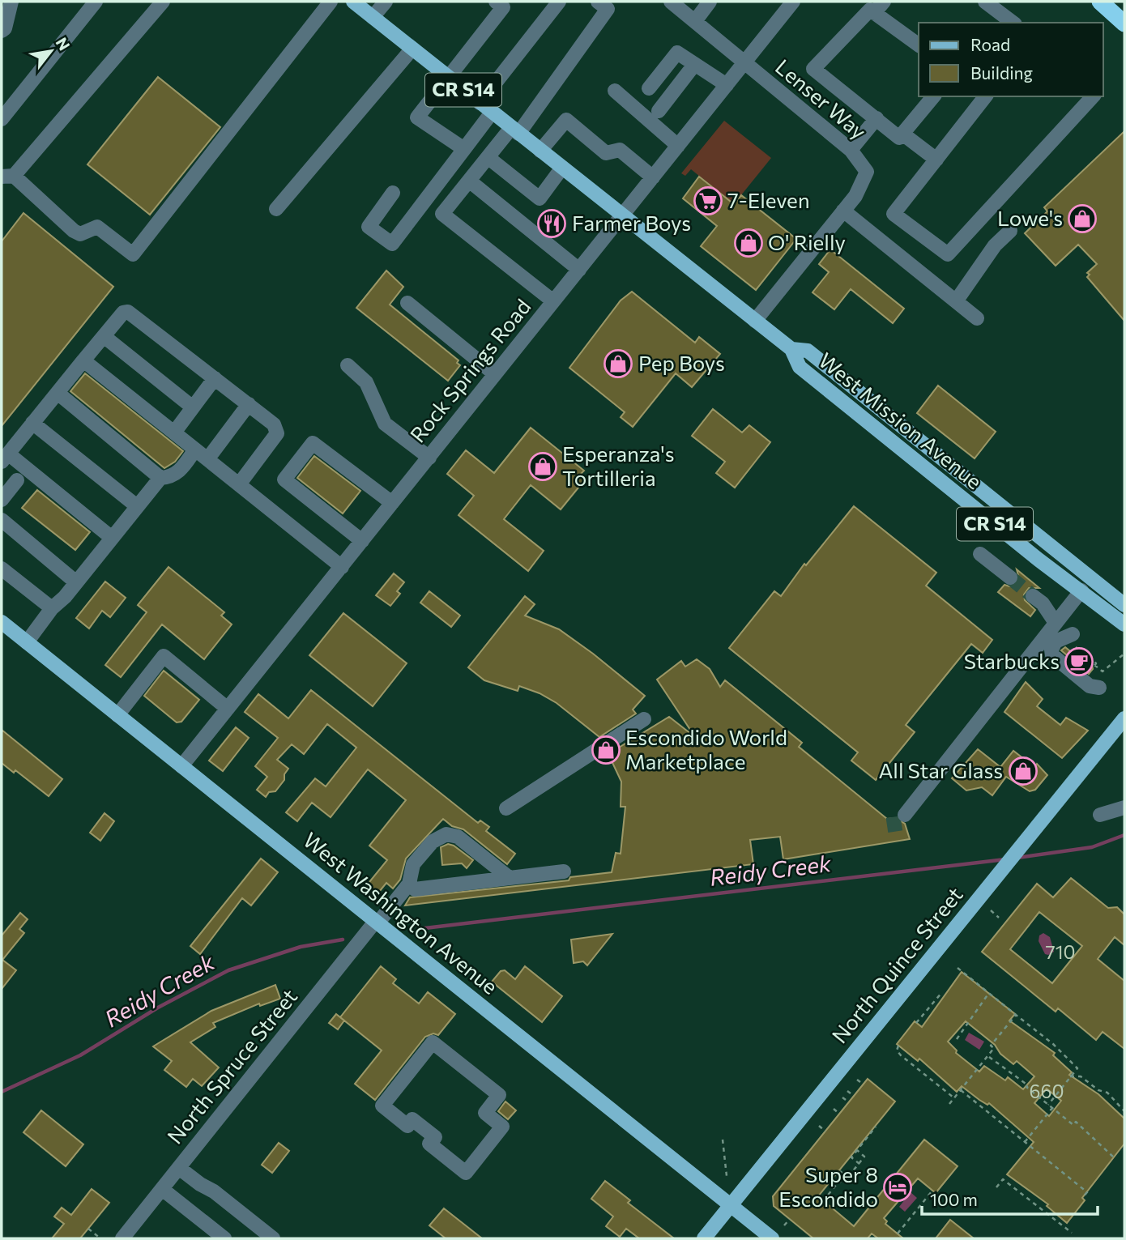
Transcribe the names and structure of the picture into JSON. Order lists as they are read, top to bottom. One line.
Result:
{"streets":{"main road":["CR S14","West Mission Avenue","West Washington Avenue","North Quince Street"],"street":["Lenser Way","Rock Springs Road","North Spruce Street"]},"crossings":[["Lenser Way","Rock Springs Road"],["Rock Springs Road","West Mission Avenue"],["Rock Springs Road","West Washington Avenue"],["West Washington Avenue","North Quince Street"],["West Washington Avenue","North Spruce Street"]],"water":["Reidy Creek"],"places":{"supermarket":["7-Eleven"],"shop":["Lowe's","O' Rielly","Pep Boys","Esperanza's Tortilleria","Escondido World Marketplace","All Star Glass"],"restaurant":["Farmer Boys"],"cafe":["Starbucks"],"hotel":["Super 8 Escondido"]},"house_numbers":["710","660"],"legend":["Road","Building"],"scale_bar":"100 m","north":"top right"}
